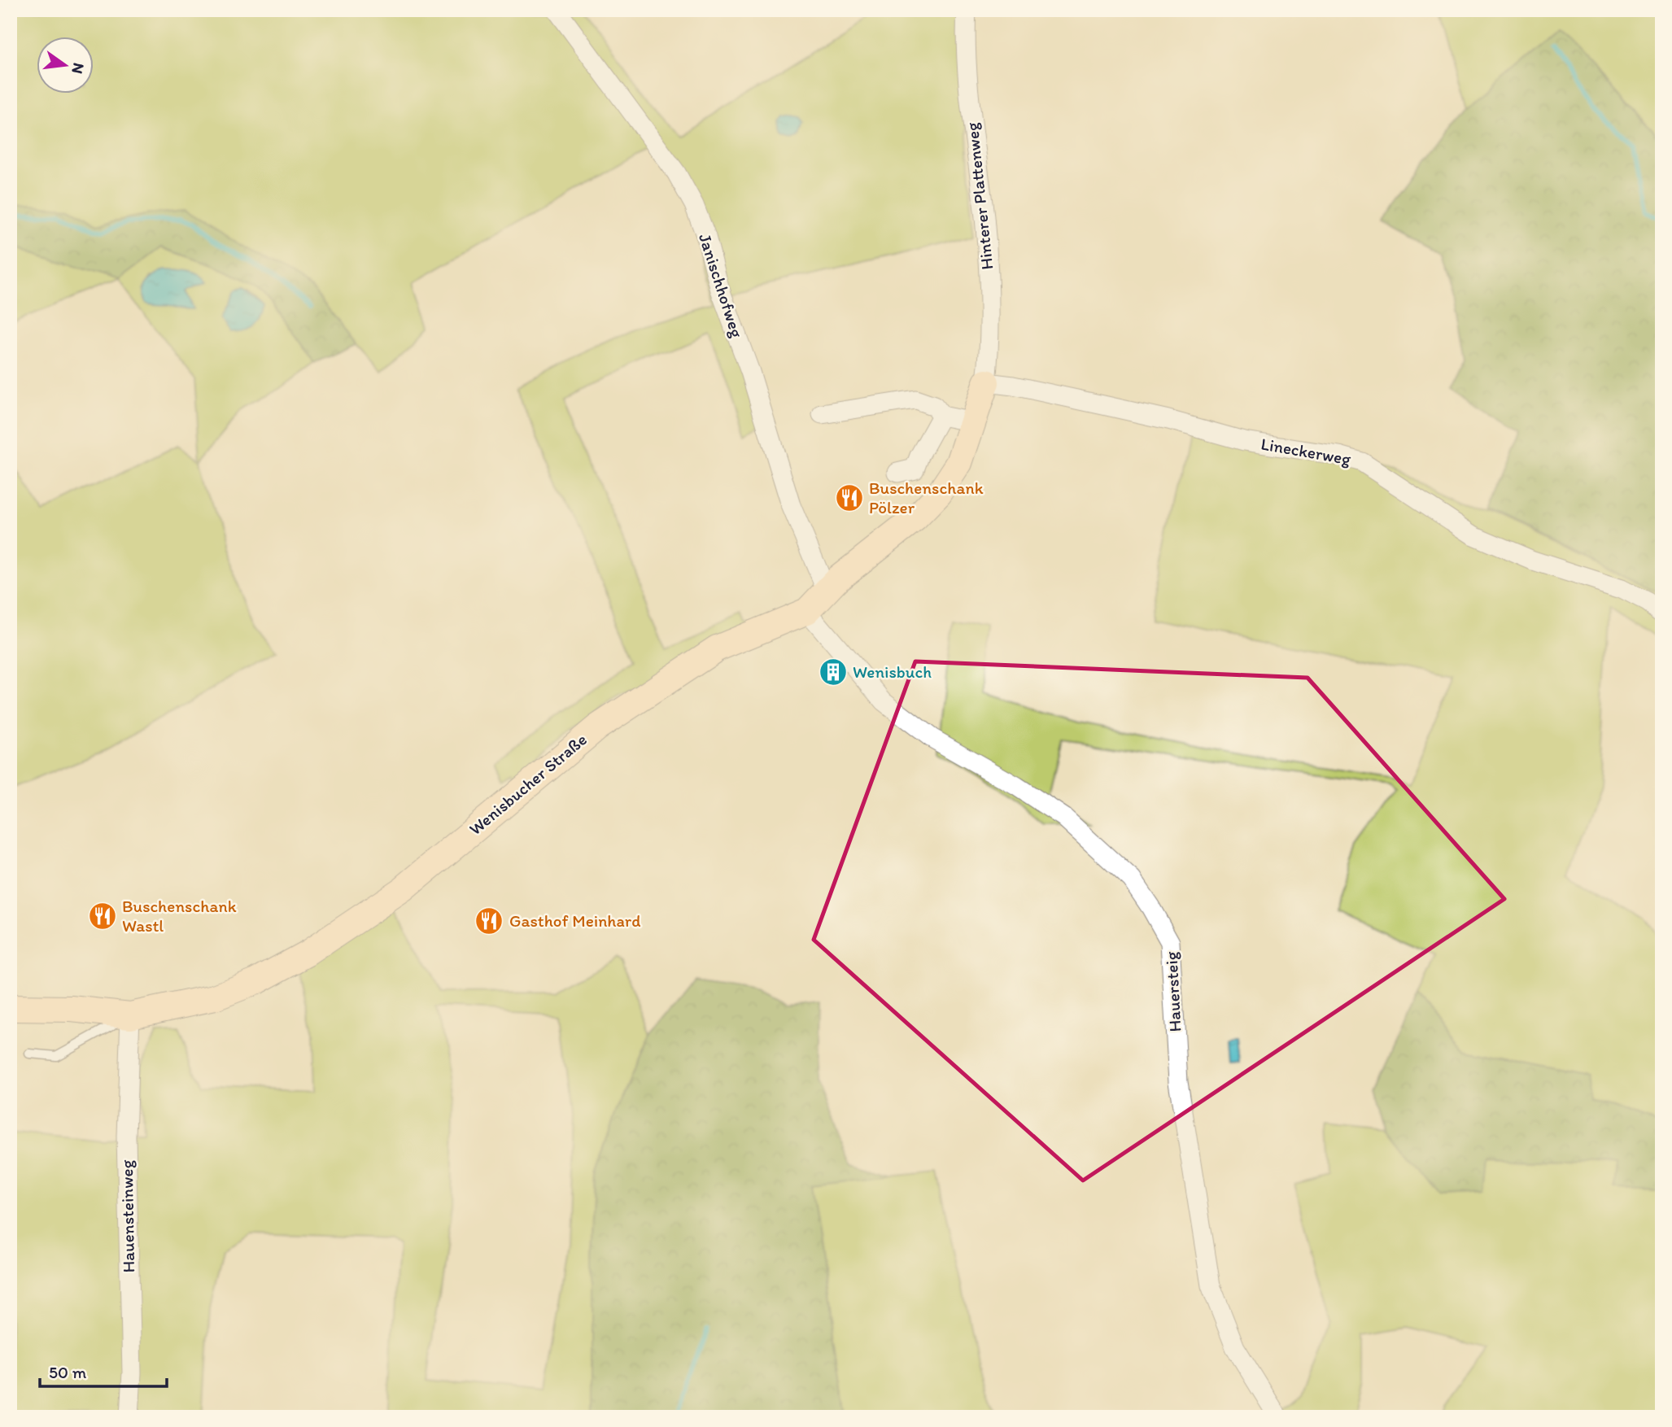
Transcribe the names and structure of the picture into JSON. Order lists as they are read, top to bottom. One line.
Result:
{"streets":{"street":["Hinterer Plattenweg","Janischhofweg","Lineckerweg","Wenisbucher Straße","Hauersteig","Hauensteinweg"]},"crossings":[["Hinterer Plattenweg","Lineckerweg"],["Hinterer Plattenweg","Wenisbucher Straße"],["Janischhofweg","Wenisbucher Straße"],["Lineckerweg","Wenisbucher Straße"],["Wenisbucher Straße","Hauersteig"],["Wenisbucher Straße","Hauensteinweg"]],"places":{"restaurant":["Buschenschank Pölzer","Buschenschank Wastl","Gasthof Meinhard"],"building":["Wenisbuch"]},"scale_bar":"50 m","north":"right"}
